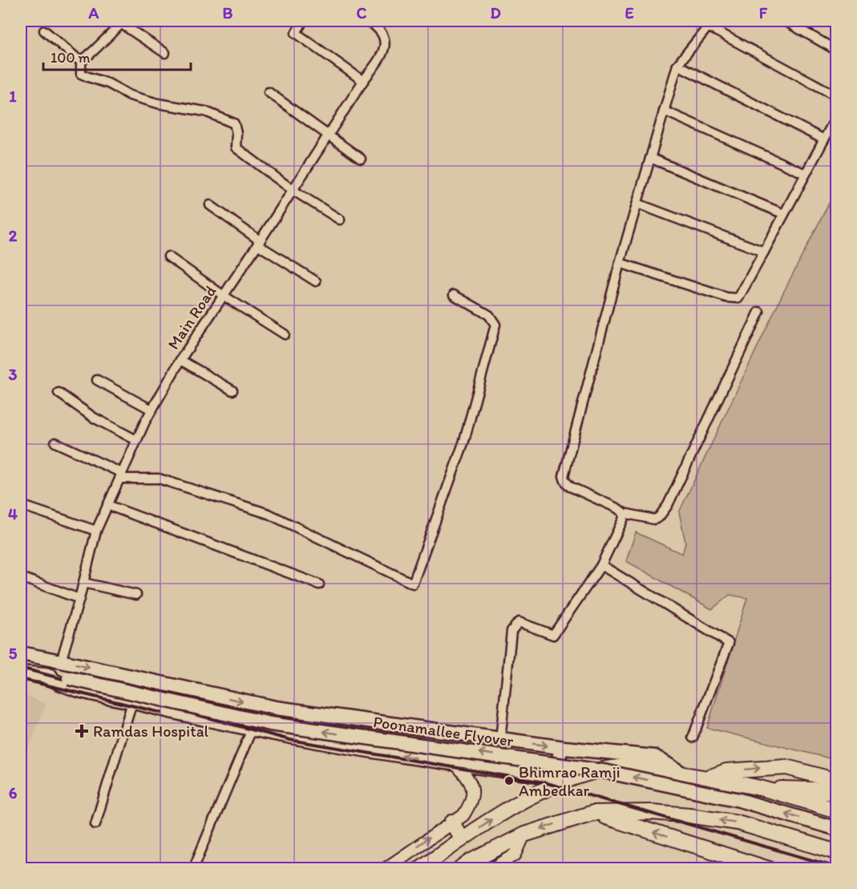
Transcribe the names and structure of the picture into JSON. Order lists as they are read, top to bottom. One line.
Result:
{"streets":{"main road":["Poonamallee Flyover"],"street":["Main Road"]},"places":{"health":["Ramdas Hospital"],"other":["Bhimrao Ramji Ambedkar"]},"scale_bar":"100 m","grid":{"columns":["A","B","C","D","E","F"],"rows":["1","2","3","4","5","6"]}}
